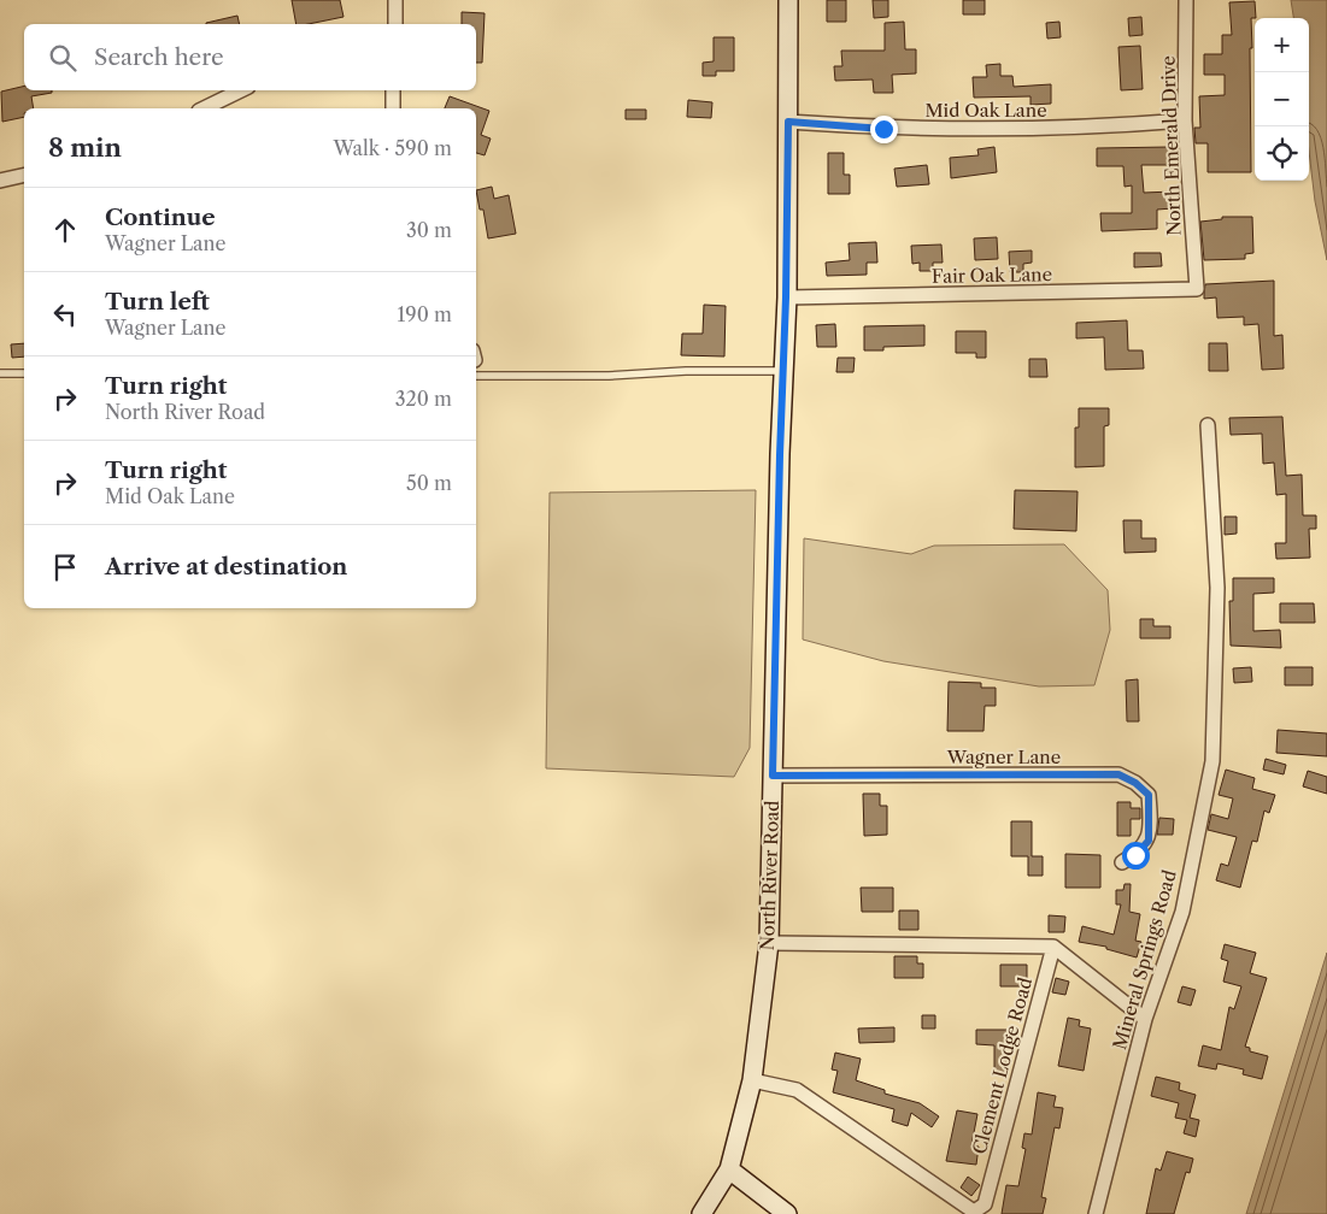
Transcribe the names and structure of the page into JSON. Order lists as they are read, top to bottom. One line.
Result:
{"streets":{"street":["Mid Oak Lane","North Emerald Drive","Fair Oak Lane","Wagner Lane","North River Road","Mineral Springs Road","Clement Lodge Road"]},"crossings":[["Mid Oak Lane","North Emerald Drive"],["Mid Oak Lane","North River Road"],["North Emerald Drive","Fair Oak Lane"],["Fair Oak Lane","North River Road"],["Wagner Lane","North River Road"],["North River Road","Clement Lodge Road"]],"page":{"map_buttons":["+","−"],"search":"Search here","heading":["8 min","Walk · 590 m"],"list":[["Continue","Wagner Lane","30 m"],["Turn left","Wagner Lane","190 m"],["Turn right","North River Road","320 m"],["Turn right","Mid Oak Lane","50 m"],"Arrive at destination"]}}
